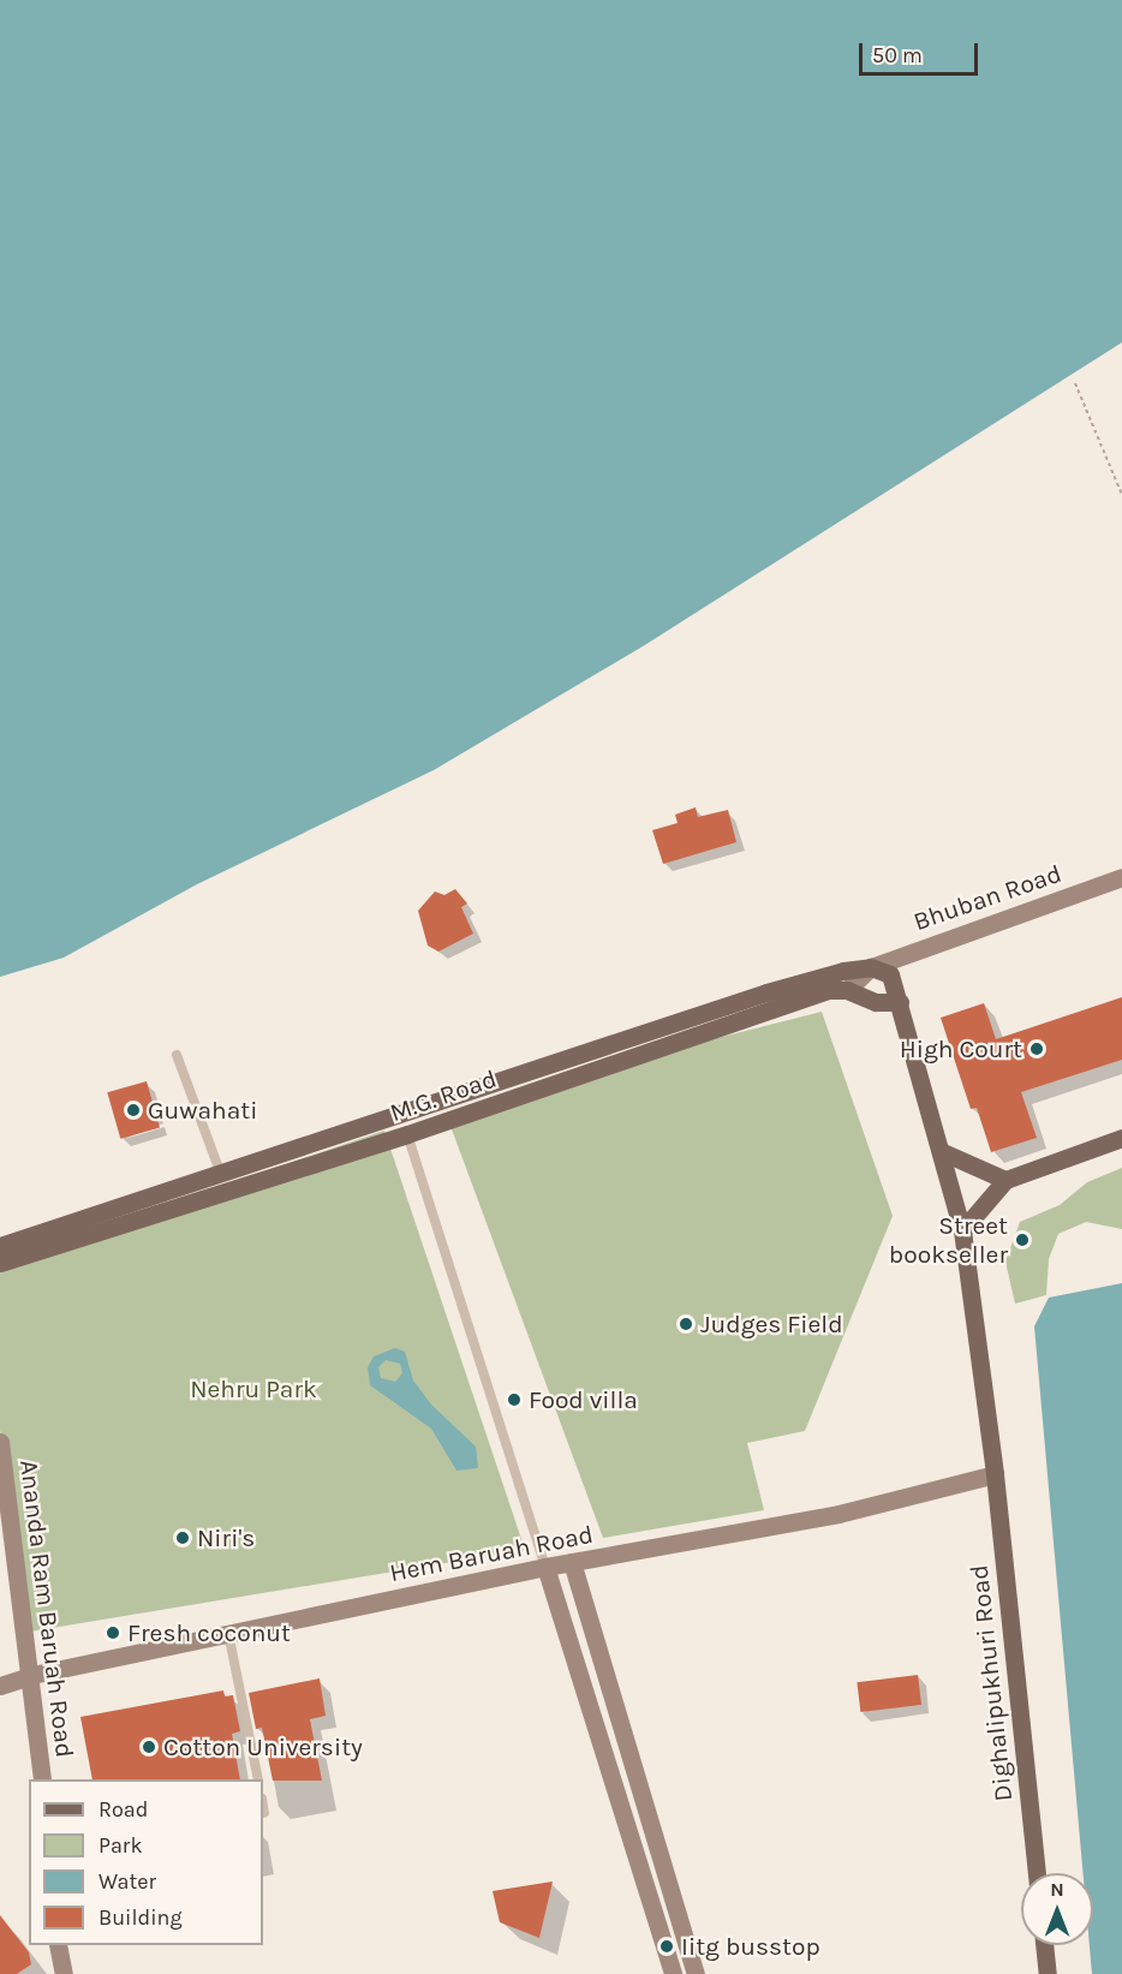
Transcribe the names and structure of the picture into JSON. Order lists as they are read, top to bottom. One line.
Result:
{"streets":{"main road":["M.G. Road","Dighalipukhuri Road"],"street":["Bhuban Road","Hem Baruah Road","Ananda Ram Baruah Road"]},"crossings":[["Bhuban Road","Dighalipukhuri Road"],["M.G. Road","Dighalipukhuri Road"],["Hem Baruah Road","Ananda Ram Baruah Road"],["Hem Baruah Road","Dighalipukhuri Road"]],"parks":["Nehru Park"],"places":["High Court","Guwahati","Street bookseller","Judges Field","Food villa","Niri's","Fresh coconut","Cotton University","Iitg busstop"],"legend":["Road","Park","Water","Building"],"scale_bar":"50 m","north":"top"}
